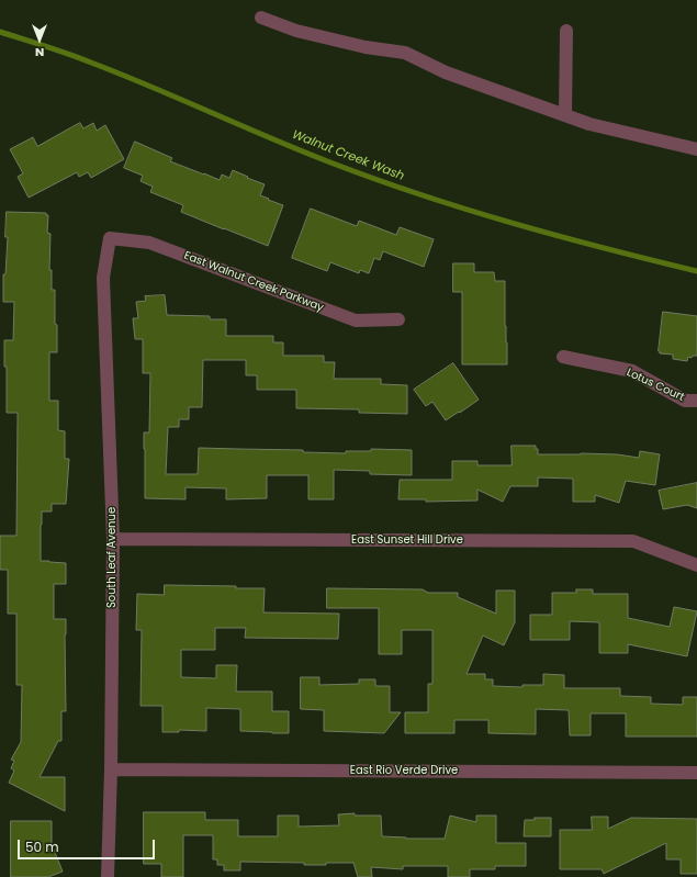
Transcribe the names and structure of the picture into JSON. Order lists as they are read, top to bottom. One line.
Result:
{"streets":{"street":["East Walnut Creek Parkway","Lotus Court","East Sunset Hill Drive","South Leaf Avenue","East Rio Verde Drive"]},"crossings":[["East Walnut Creek Parkway","South Leaf Avenue"],["East Sunset Hill Drive","South Leaf Avenue"],["South Leaf Avenue","East Rio Verde Drive"]],"water":["Walnut Creek Wash"],"scale_bar":"50 m","north":"bottom"}
